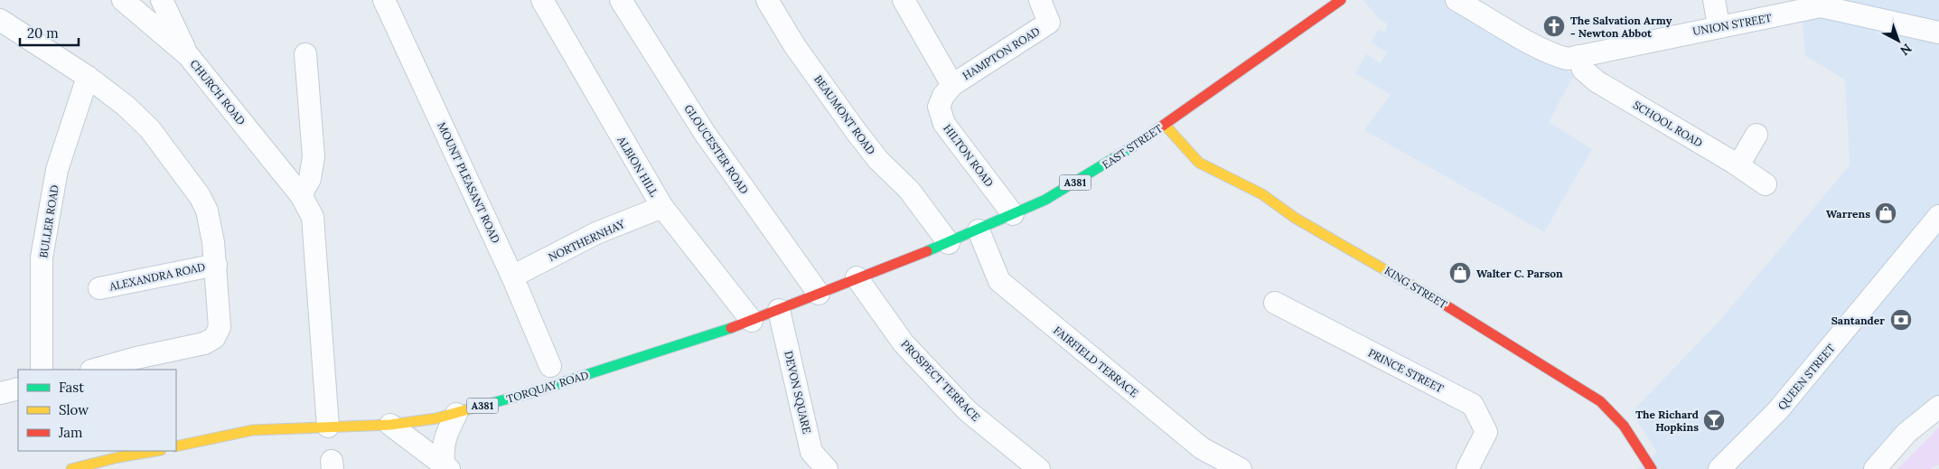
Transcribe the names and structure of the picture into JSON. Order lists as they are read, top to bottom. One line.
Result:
{"streets":{"main road":["EAST STREET","A381","KING STREET","TORQUAY ROAD"],"street":["UNION STREET","HAMPTON ROAD","CHURCH ROAD","BEAUMONT ROAD","SCHOOL ROAD","GLOUCESTER ROAD","HILTON ROAD","ALBION HILL","MOUNT PLEASANT ROAD","BULLER ROAD","NORTHERNHAY","ALEXANDRA ROAD","FAIRFIELD TERRACE","PRINCE STREET","QUEEN STREET","PROSPECT TERRACE","DEVON SQUARE"]},"crossings":[["UNION STREET","SCHOOL ROAD"],["HAMPTON ROAD","HILTON ROAD"],["CHURCH ROAD","TORQUAY ROAD"],["BEAUMONT ROAD","EAST STREET"],["EAST STREET","GLOUCESTER ROAD"],["EAST STREET","HILTON ROAD"],["EAST STREET","KING STREET"],["EAST STREET","FAIRFIELD TERRACE"],["EAST STREET","PROSPECT TERRACE"],["EAST STREET","TORQUAY ROAD"],["EAST STREET","DEVON SQUARE"],["ALBION HILL","NORTHERNHAY"],["ALBION HILL","TORQUAY ROAD"],["MOUNT PLEASANT ROAD","NORTHERNHAY"],["TORQUAY ROAD","DEVON SQUARE"]],"places":{"church":["The Salvation Army - Newton Abbot"],"shop":["Warrens","Walter C. Parson"],"bank":["Santander"],"bar":["The Richard Hopkins"]},"legend":["Fast","Slow","Jam"],"scale_bar":"20 m","north":"bottom right"}
